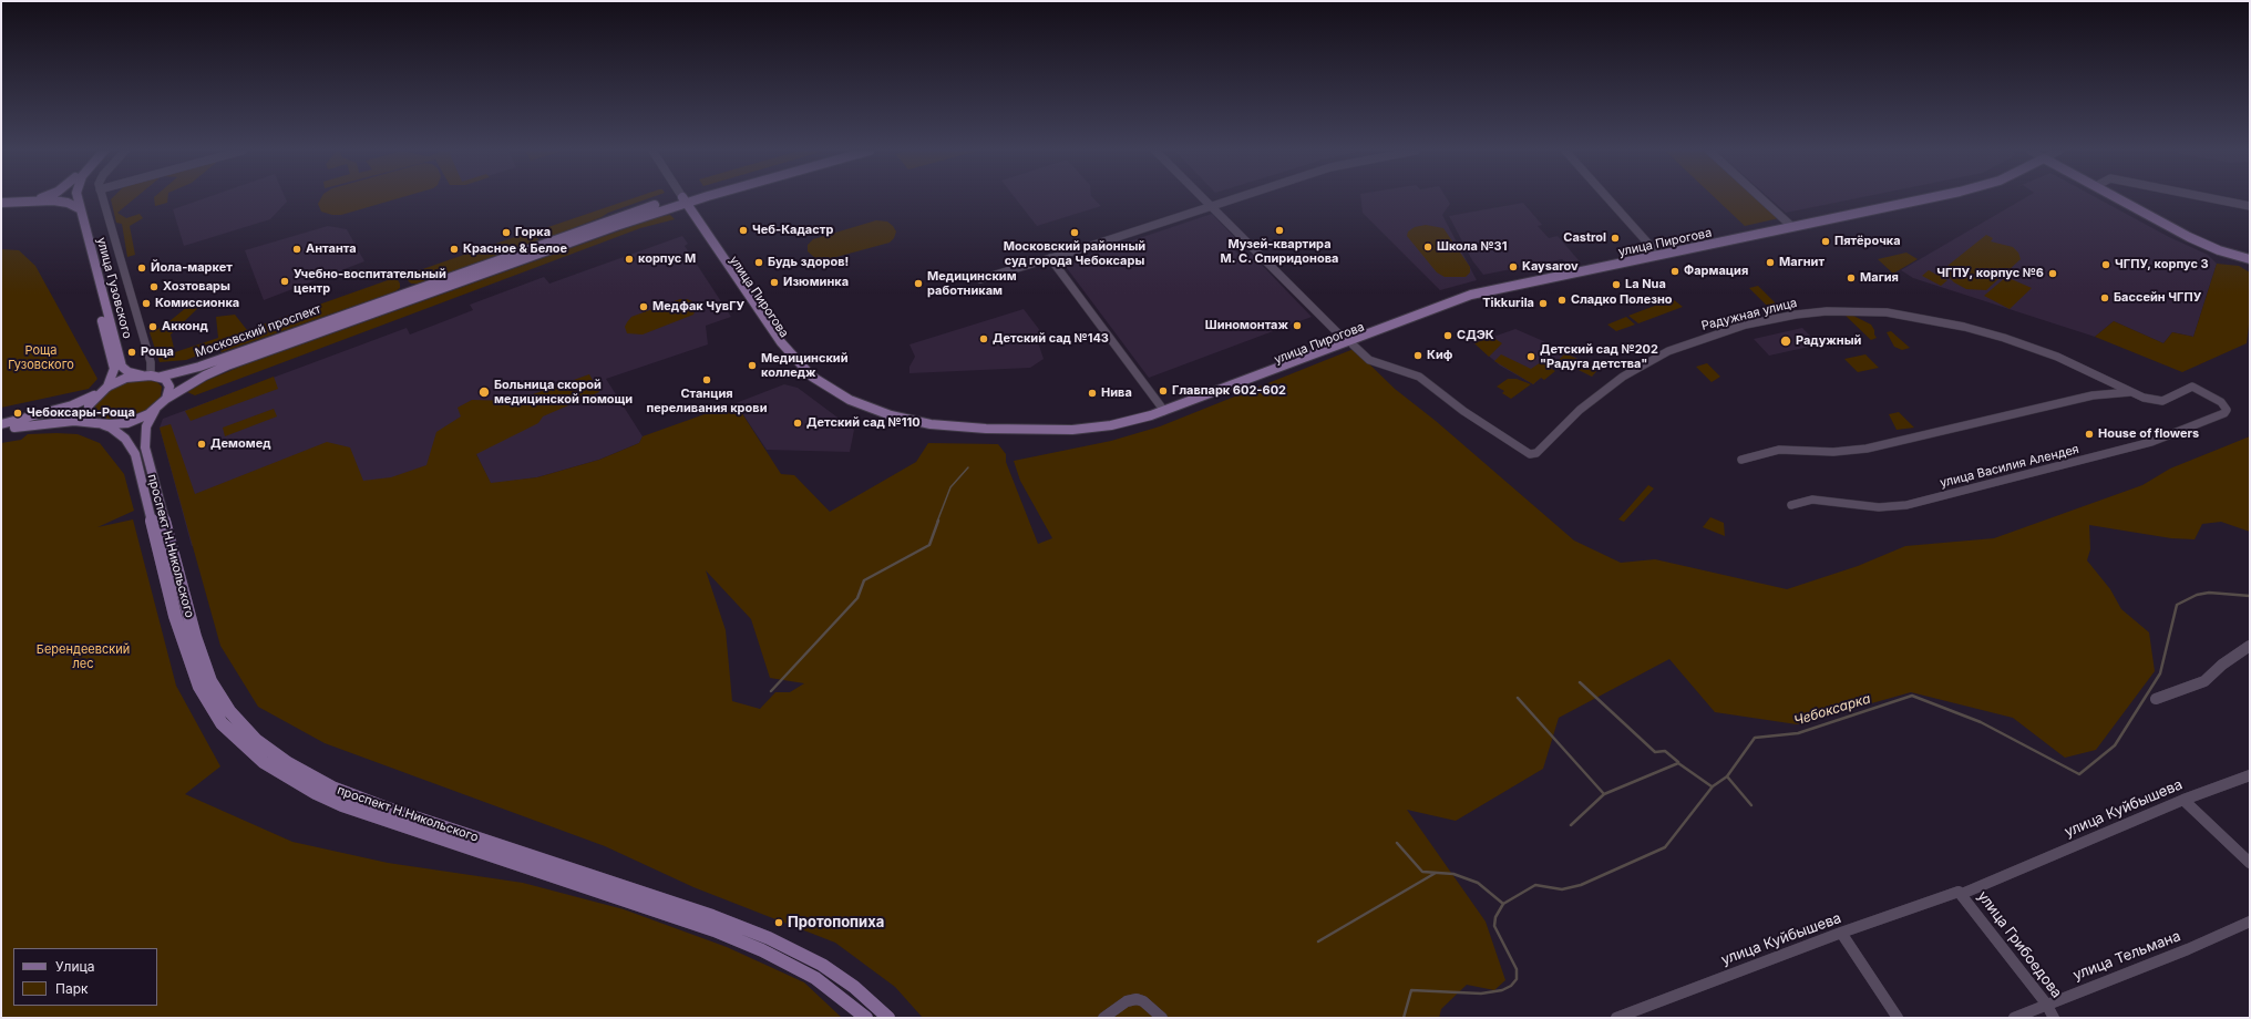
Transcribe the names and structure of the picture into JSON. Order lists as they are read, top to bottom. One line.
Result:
{"streets":{"main road":["улица Пирогова","улица Гузовского","Московский проспект","проспект Н.Никольского"],"street":["Радужная улица","улица Василия Алендея","улица Куйбышева","улица Грибоедова","улица Тельмана"]},"crossings":[["улица Пирогова","Радужная улица"],["улица Пирогова","Московский проспект"],["улица Гузовского","Московский проспект"],["Радужная улица","улица Василия Алендея"],["Московский проспект","проспект Н.Никольского"],["улица Куйбышева","улица Грибоедова"],["улица Грибоедова","улица Тельмана"]],"water":["Чебоксарка"],"parks":["Роща Гузовского","Берендеевский лес"],"places":["Чеб-Кадастр","Музей-квартира М. С. Спиридонова","Горка","Московский районный суд города Чебоксары","Castrol","Пятёрочка","Школа №31","Антанта","Красное & Белое","корпус М","Будь здоров!","Магнит","ЧГПУ, корпус 3","Kaysarov","Йола-маркет","Фармация","ЧГПУ, корпус №6","Магия","Учебно-воспитательный центр","Изюминка","Медицинским работникам","La Nua","Хозтовары","Бассейн ЧГПУ","Сладко Полезно","Комиссионка","Tikkurila","Медфак ЧувГУ","Шиномонтаж","Акконд","СДЭК","Детский сад №143","Радужный","Роща","Киф","Детский сад №202 \"Радуга детства\"","Медицинский колледж","Станция переливания крови","Главпарк 602-602","Больница скорой медицинской помощи","Нива","Чебоксары-Роща","Детский сад №110","House of flowers","Демомед","Протопопиха"],"legend":["Улица","Парк"]}
